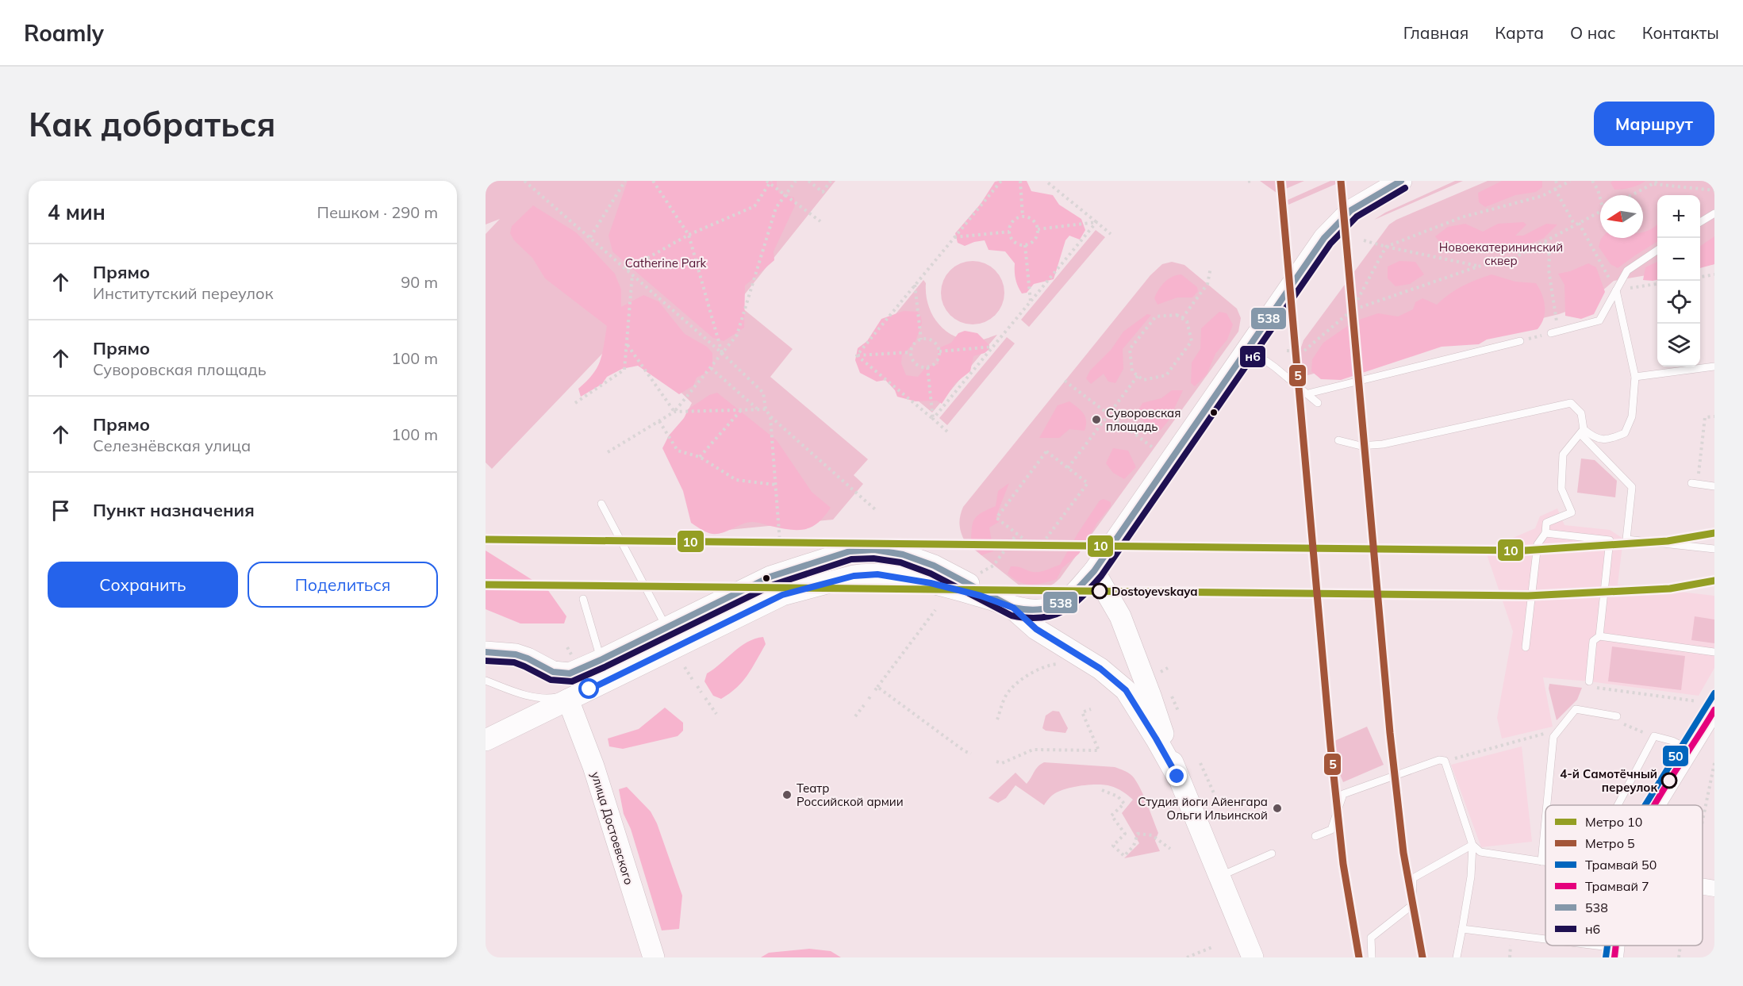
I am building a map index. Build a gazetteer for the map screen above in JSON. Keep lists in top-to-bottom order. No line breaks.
{"streets":{"main road":["улица Достоевского"]},"parks":["Новоекатерининский сквер","Catherine Park"],"places":["Суворовская площадь","Dostoyevskaya","4-й Самотёчный переулок","Театр Российской армии","Студия йоги Айенгара Ольги Ильинской"],"lines":["metro line 5","transit line 538","transit line н6","metro line 10","tram line 50","tram line 7"],"legend":["Метро 10","Метро 5","Трамвай 50","Трамвай 7","538","н6"],"north":"left","page":{"header":"Roamly","nav":["Главная","Карта","О нас","Контакты"],"buttons":["Маршрут",["Сохранить","Поделиться"]],"title":"Как добраться","heading":["4 мин","Пешком · 290 m"],"map_buttons":["+","−"],"list":[["Прямо","Институтский переулок","90 m"],["Прямо","Суворовская площадь","100 m"],["Прямо","Селезнёвская улица","100 m"],"Пункт назначения"]}}
